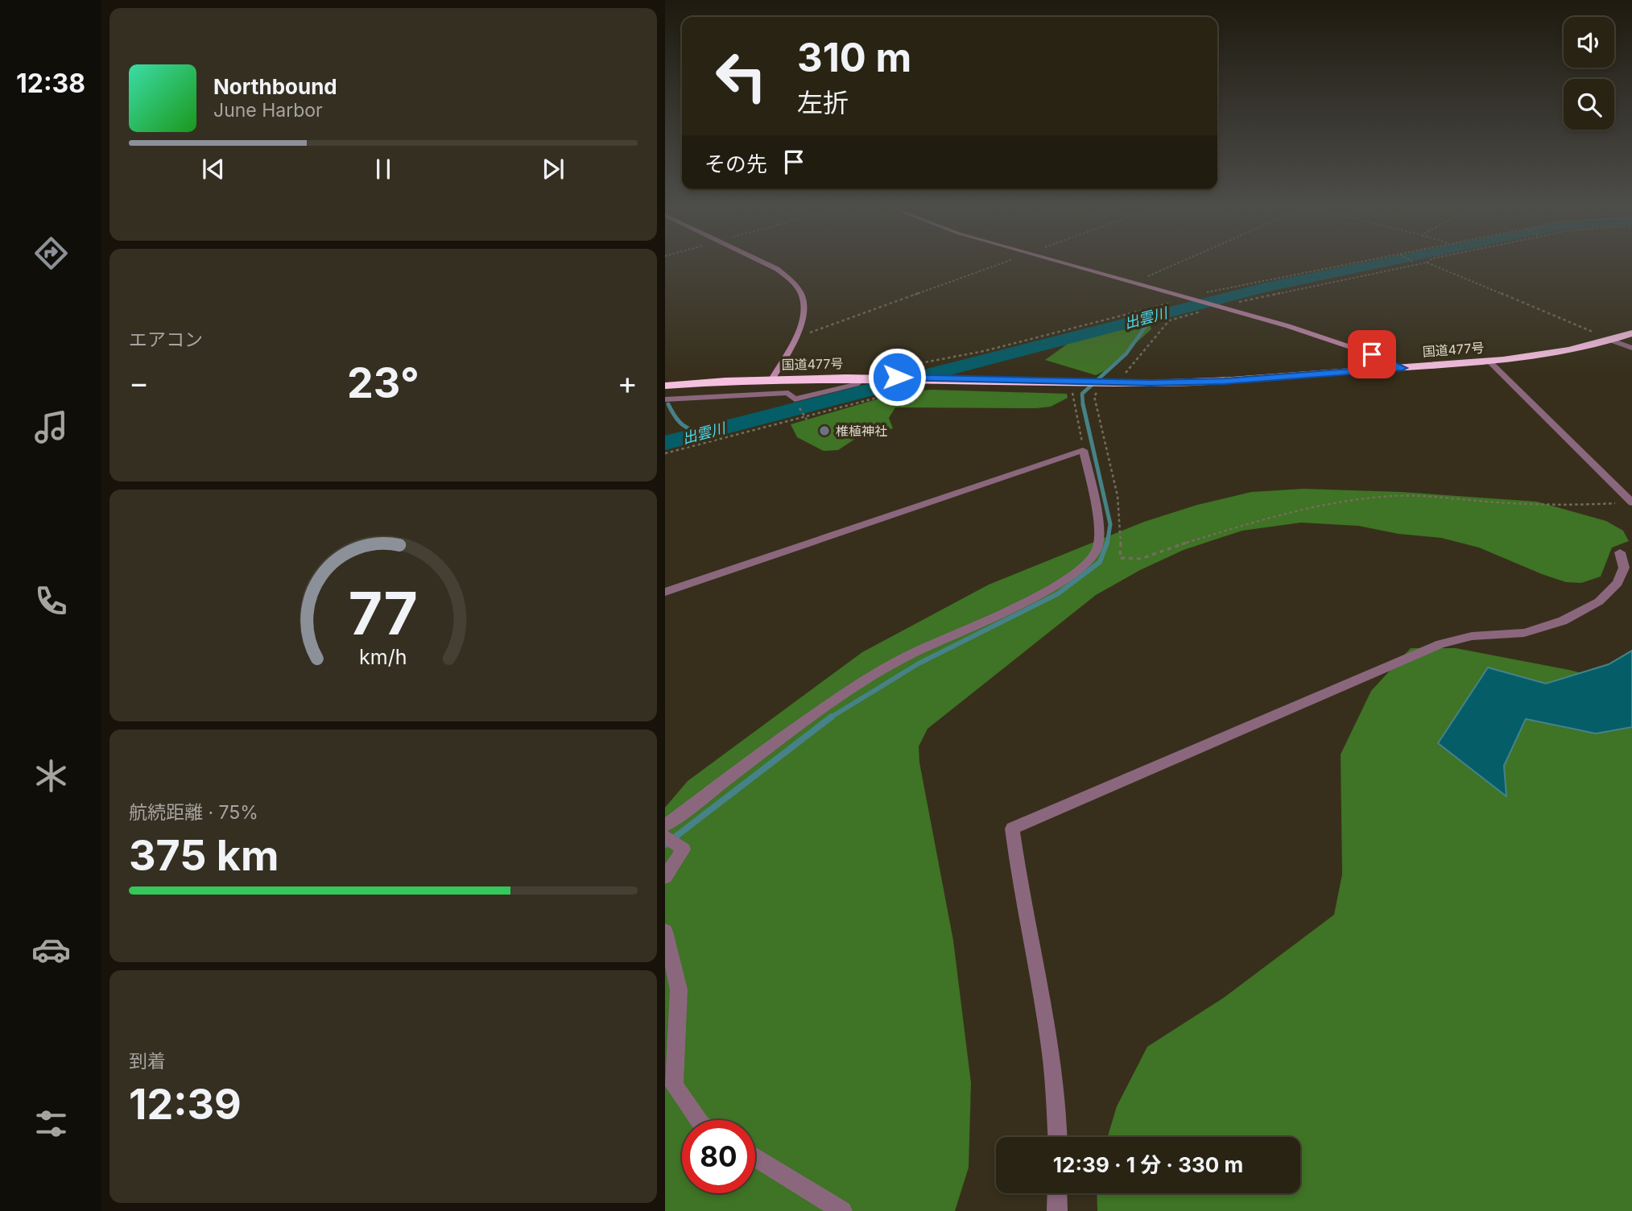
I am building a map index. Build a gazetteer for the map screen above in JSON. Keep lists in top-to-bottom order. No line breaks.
{"streets":{"highway":["国道477号"]},"water":["出雲川"],"places":["椎植神社"],"page":{"tabs":"12:38","turn":["310 m","左折"],"song":["Northbound","June Harbor"],"then":"その先","tile":["エアコン",["航続距離 · 75%","375 km"],["到着","12:39"]],"heat":["−","23°","+"],"limit":"80","trip":"12:39 · 1 分 · 330 m","gauge":["77","km/h"]}}
